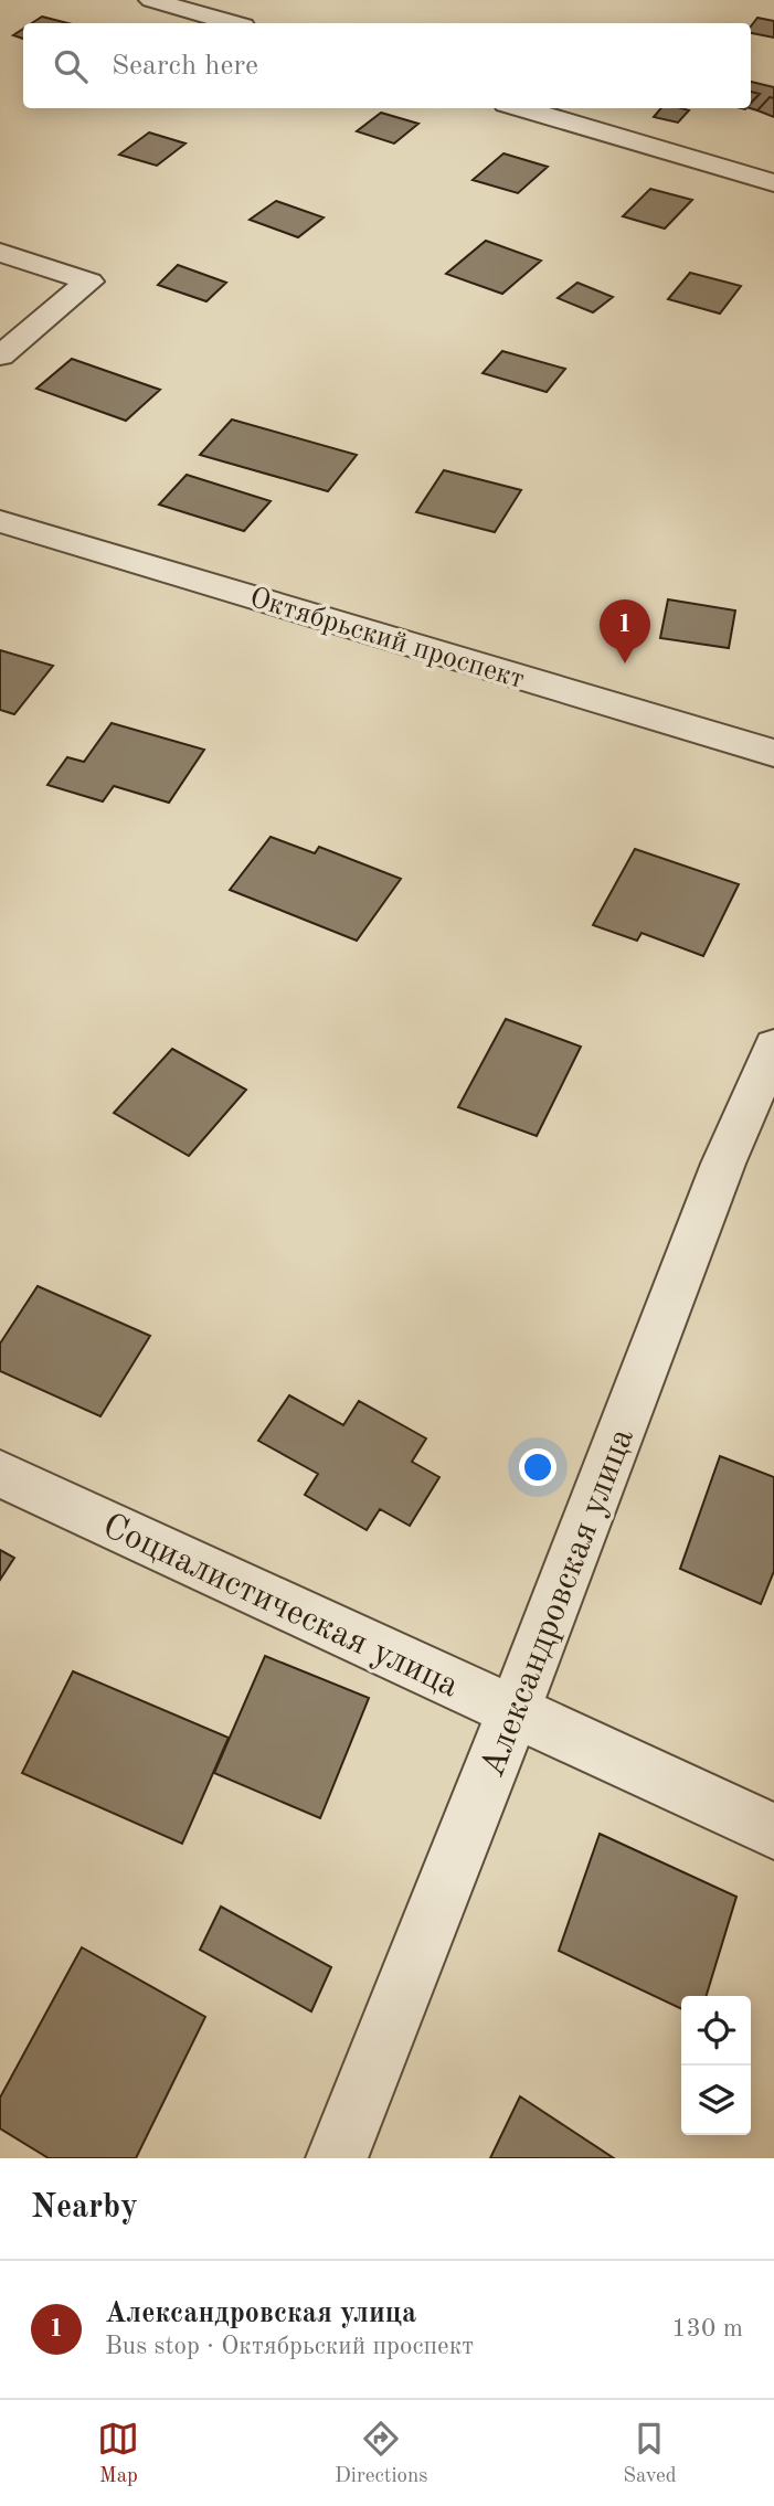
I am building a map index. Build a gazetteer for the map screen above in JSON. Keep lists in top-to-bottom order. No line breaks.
{"streets":{"street":["Октябрьский проспект","Александровская улица","Социалистическая улица"]},"crossings":[["Александровская улица","Социалистическая улица"]],"page":{"search":"Search here","pins":"1","heading":"Nearby","list":[{"mark":"1","name":"Александровская улица","note":"Bus stop · Октябрьский проспект","value":"130 m"}],"nav":["Map","Directions","Saved"]}}
